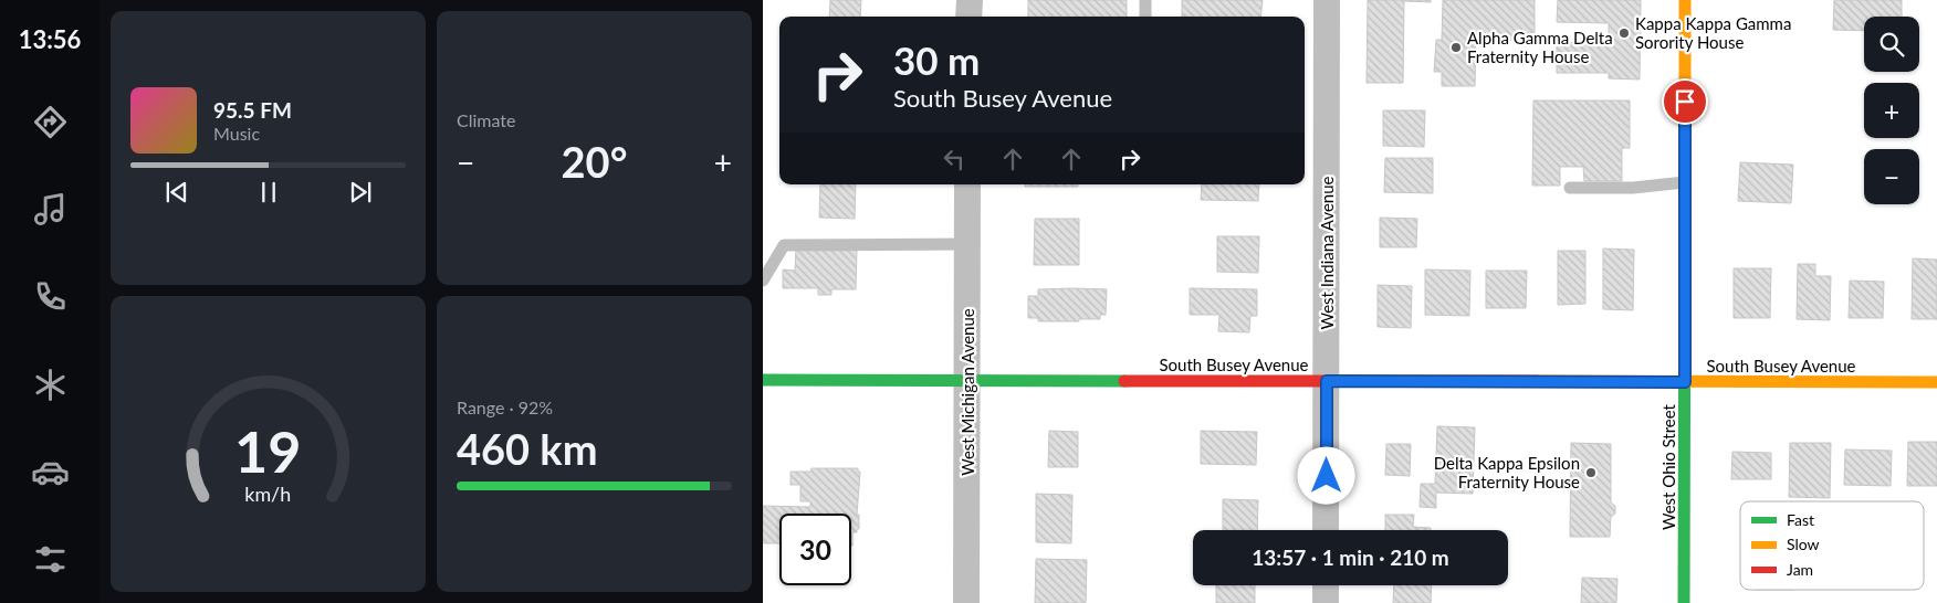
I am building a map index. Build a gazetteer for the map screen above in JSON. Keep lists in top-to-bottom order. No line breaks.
{"streets":{"street":["West Indiana Avenue","South Busey Avenue","West Michigan Avenue","West Ohio Street"]},"crossings":[["West Indiana Avenue","South Busey Avenue"],["South Busey Avenue","West Michigan Avenue"],["South Busey Avenue","West Ohio Street"]],"places":["Kappa Kappa Gamma Sorority House","Alpha Gamma Delta Fraternity House","Delta Kappa Epsilon Fraternity House"],"legend":["Fast","Slow","Jam"],"page":{"tabs":"13:56","tile":["Climate",["Range · 92%","460 km"]],"map_buttons":["+","−"],"turn":["30 m","South Busey Avenue"],"song":["95.5 FM","Music"],"heat":["−","20°","+"],"limit":"30","trip":"13:57 · 1 min · 210 m","gauge":["19","km/h"]}}
